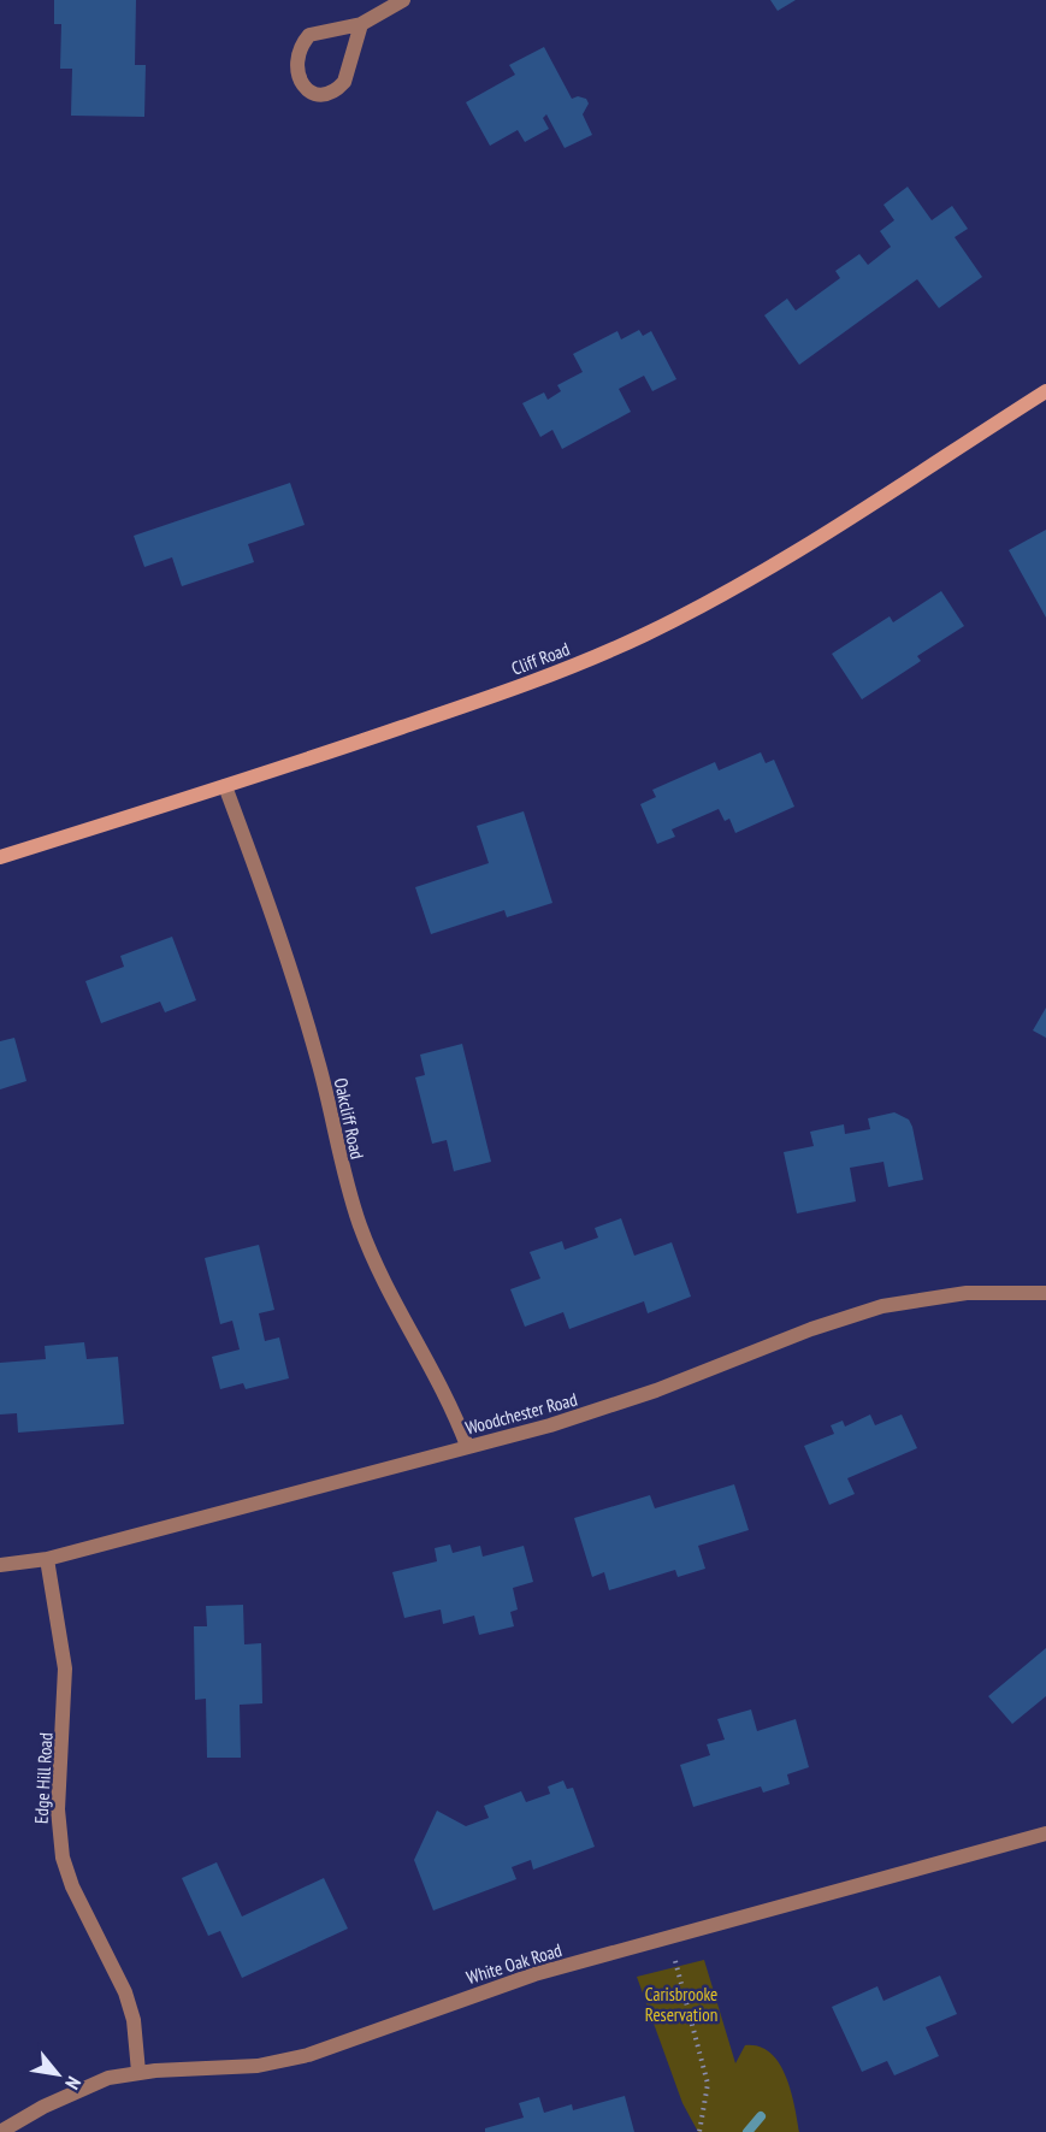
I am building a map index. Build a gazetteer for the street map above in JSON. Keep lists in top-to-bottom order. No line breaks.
{"streets":{"street":["Cliff Road","Oakcliff Road","Woodchester Road","Edge Hill Road","White Oak Road"]},"crossings":[["Cliff Road","Oakcliff Road"],["Oakcliff Road","Woodchester Road"],["Woodchester Road","Edge Hill Road"],["Edge Hill Road","White Oak Road"]],"parks":["Carisbrooke Reservation"],"north":"bottom right"}
